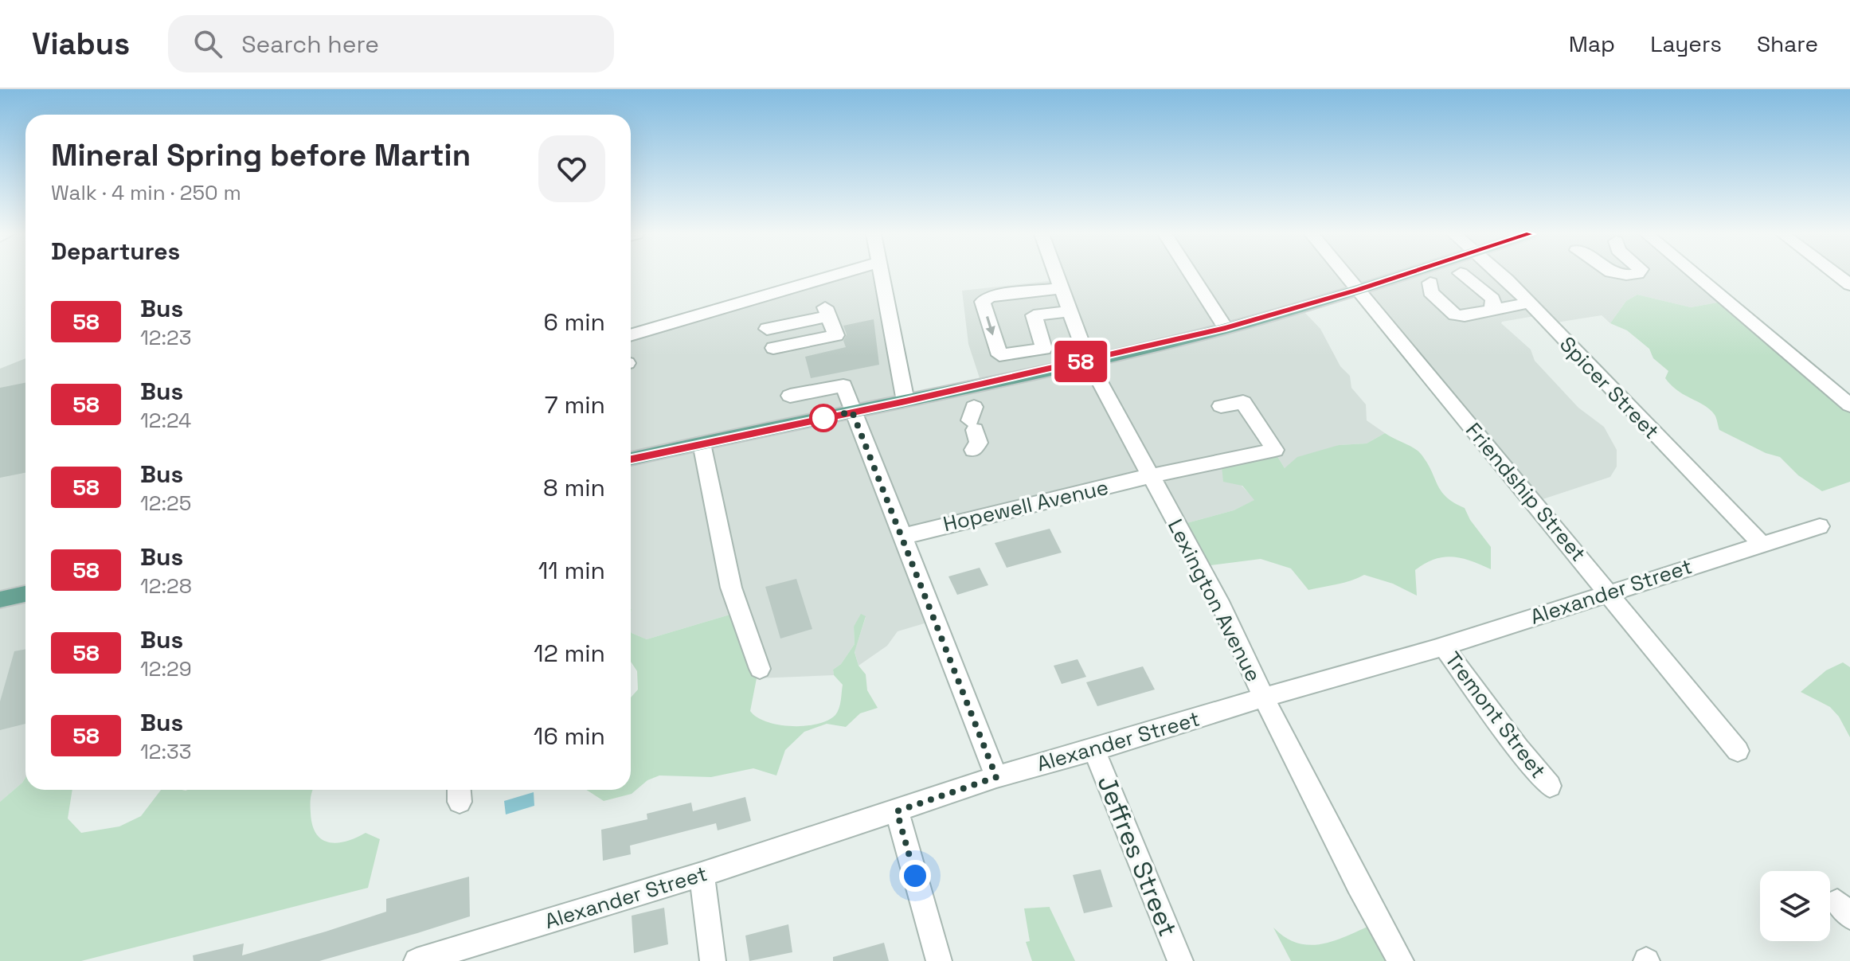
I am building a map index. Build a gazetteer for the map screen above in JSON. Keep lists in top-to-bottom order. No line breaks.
{"streets":{"street":["Spicer Street","Friendship Street","Hopewell Avenue","Alexander Street","Lexington Avenue","Tremont Street","Jeffres Street"]},"crossings":[["Spicer Street","Alexander Street"],["Friendship Street","Alexander Street"],["Hopewell Avenue","Lexington Avenue"],["Alexander Street","Lexington Avenue"],["Alexander Street","Tremont Street"],["Alexander Street","Jeffres Street"]],"lines":["bus line 58"],"page":{"header":"Viabus","search":"Search here","nav":["Map","Layers","Share"],"on_map":"58","heading":[["Mineral Spring before Martin","Walk · 4 min · 250 m"],"Departures"],"list":[{"mark":"58","name":"Bus","note":"12:23","value":"6 min"},{"mark":"58","name":"Bus","note":"12:24","value":"7 min"},{"mark":"58","name":"Bus","note":"12:25","value":"8 min"},{"mark":"58","name":"Bus","note":"12:28","value":"11 min"},{"mark":"58","name":"Bus","note":"12:29","value":"12 min"},{"mark":"58","name":"Bus","note":"12:33","value":"16 min"}]}}
